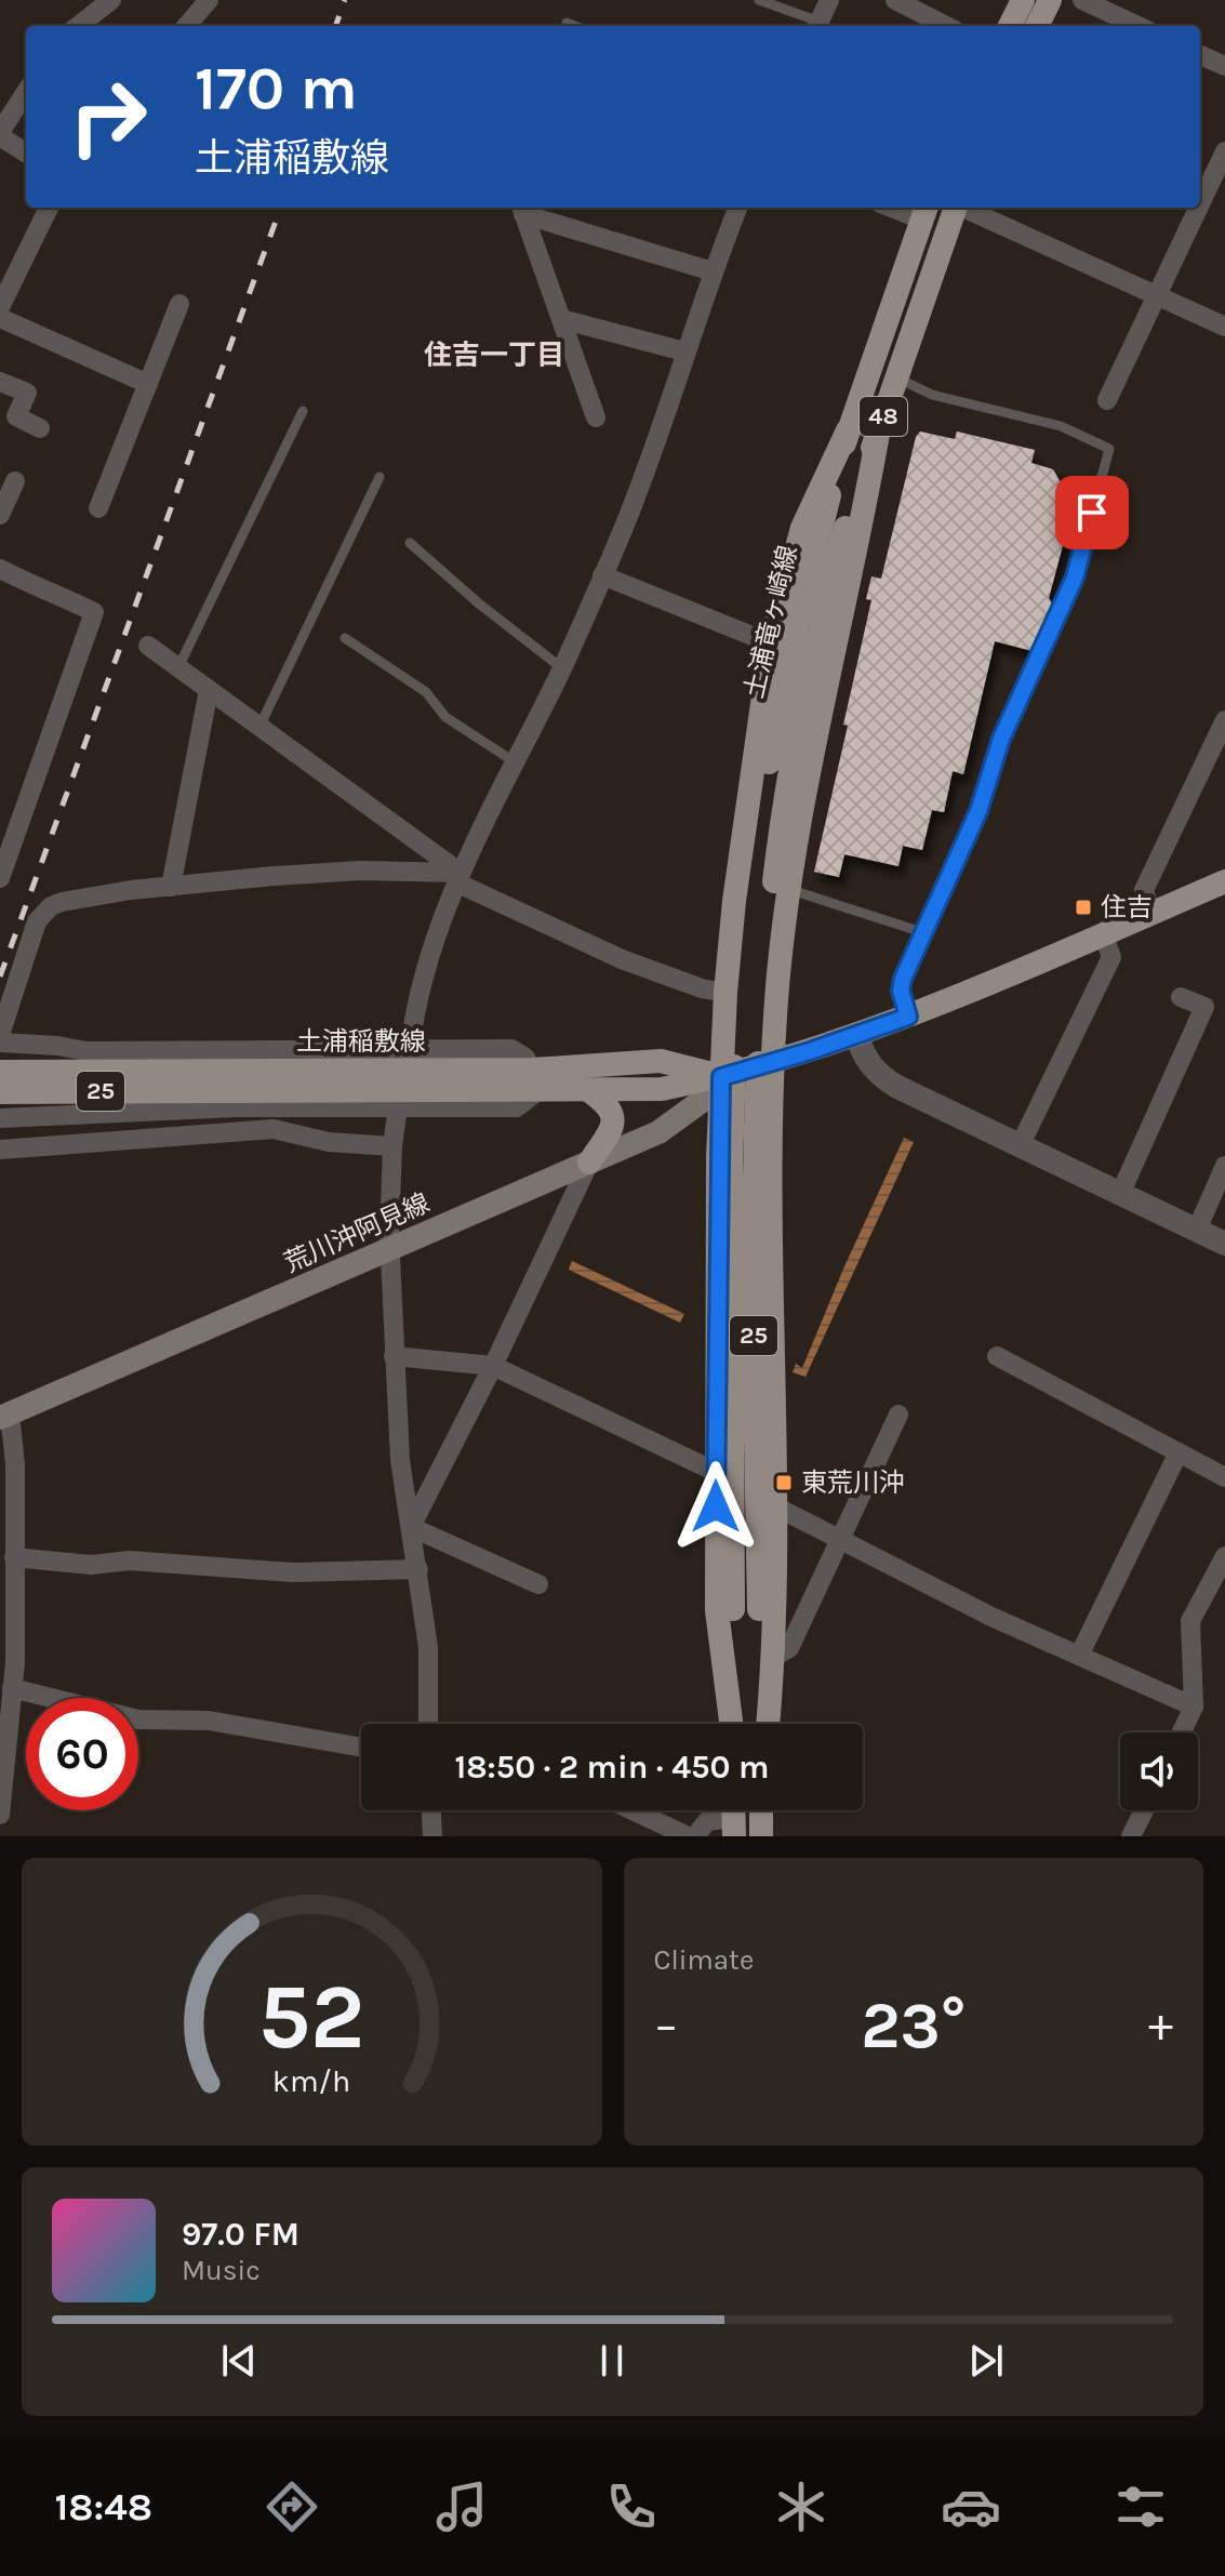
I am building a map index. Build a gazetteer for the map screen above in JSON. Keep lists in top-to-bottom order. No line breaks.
{"streets":{"main road":["48","土浦竜ヶ崎線","土浦稲敷線","25","荒川沖阿見線"]},"crossings":[["土浦竜ヶ崎線","土浦稲敷線"],["土浦竜ヶ崎線","25"],["土浦竜ヶ崎線","荒川沖阿見線"],["土浦稲敷線","25"],["土浦稲敷線","荒川沖阿見線"],["25","荒川沖阿見線"]],"districts":["住吉一丁目"],"places":{"transit":["住吉","東荒川沖"]},"page":{"turn":["170 m","土浦稲敷線"],"limit":"60","trip":"18:50 · 2 min · 450 m","tile":"Climate","heat":["−","23°","+"],"song":["97.0 FM","Music"],"tabs":"18:48","gauge":["52","km/h"]}}
